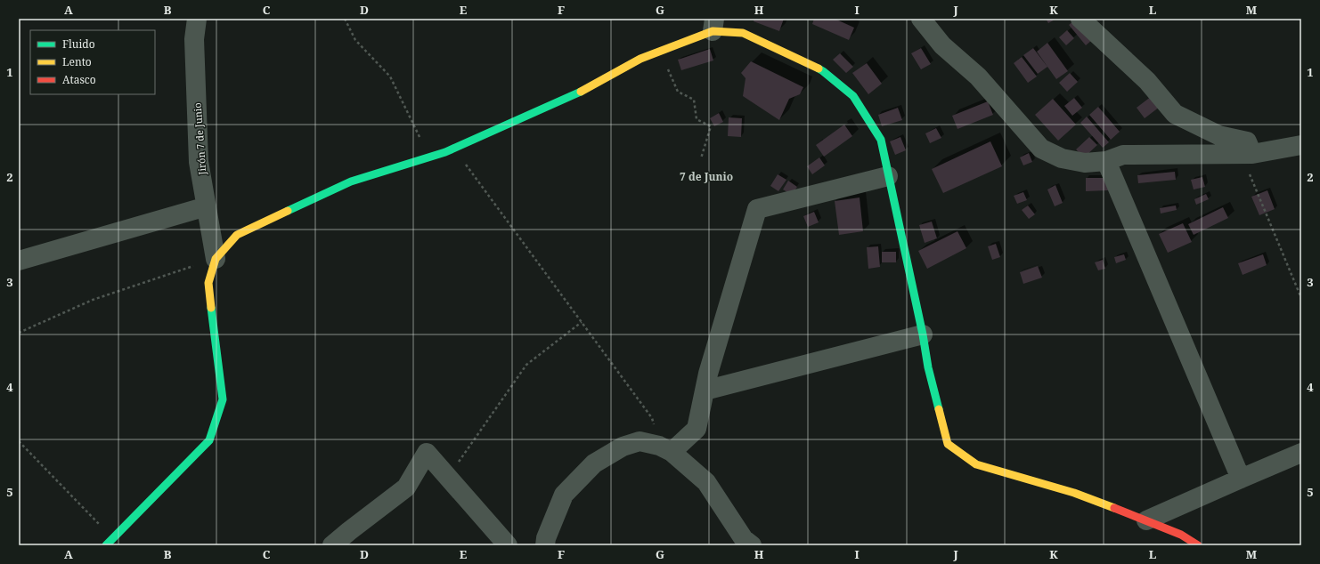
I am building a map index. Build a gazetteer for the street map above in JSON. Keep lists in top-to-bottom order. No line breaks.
{"streets":{"street":["Jirón 7 de Junio"]},"districts":["7 de Junio"],"legend":["Fluido","Lento","Atasco"],"grid":{"columns":["A","B","C","D","E","F","G","H","I","J","K","L","M"],"rows":["1","2","3","4","5"]}}
